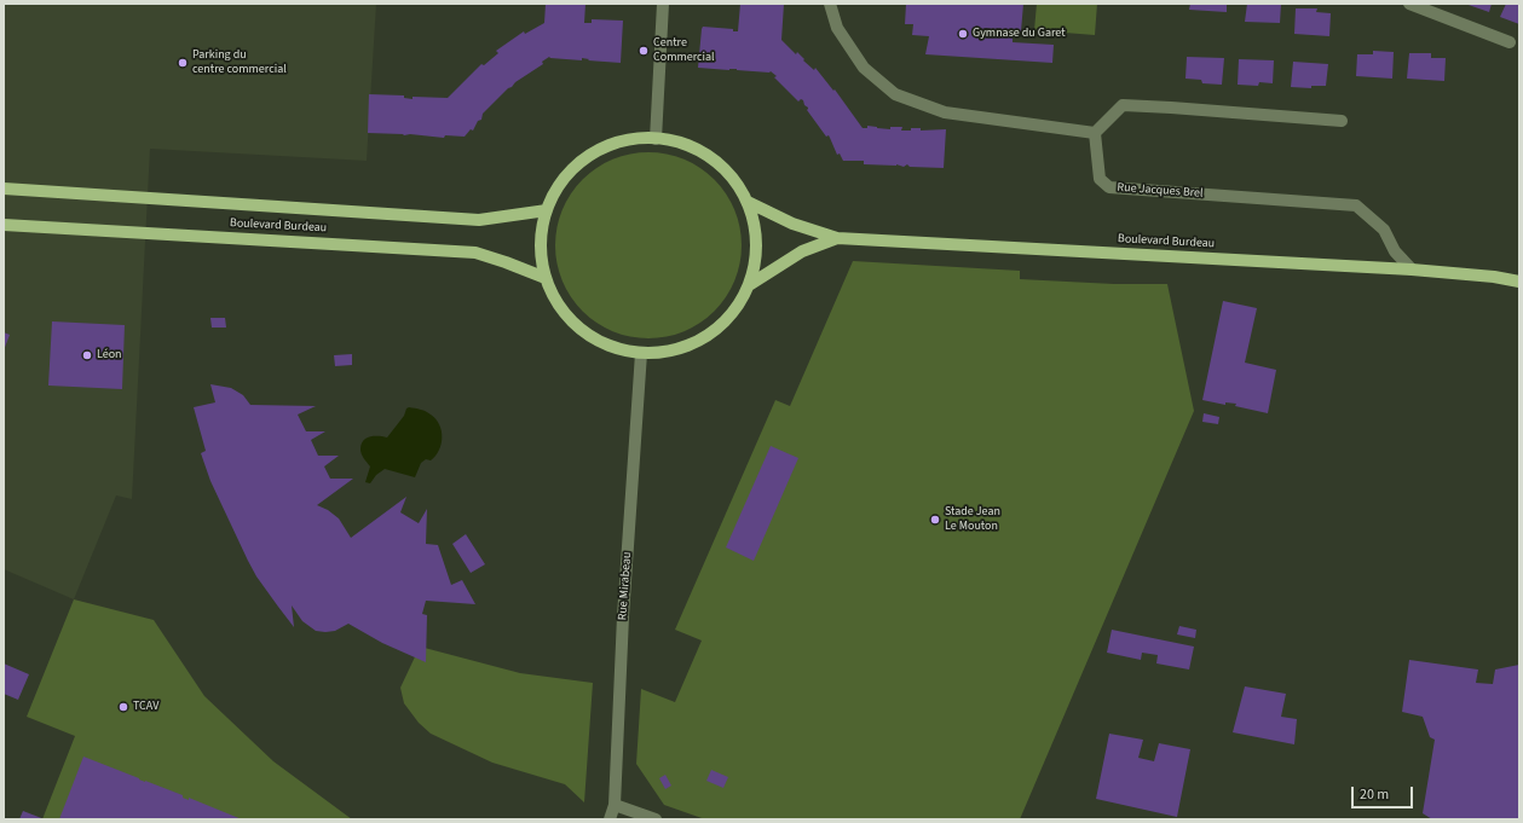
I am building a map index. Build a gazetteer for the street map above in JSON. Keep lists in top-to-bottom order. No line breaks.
{"streets":{"main road":["Boulevard Burdeau"],"street":["Rue Jacques Brel","Rue Mirabeau"]},"crossings":[["Rue Jacques Brel","Boulevard Burdeau"]],"places":["Gymnase du Garet","Centre Commercial","Parking du centre commercial","Léon","Stade Jean Le Mouton","TCAV"],"scale_bar":"20 m"}
